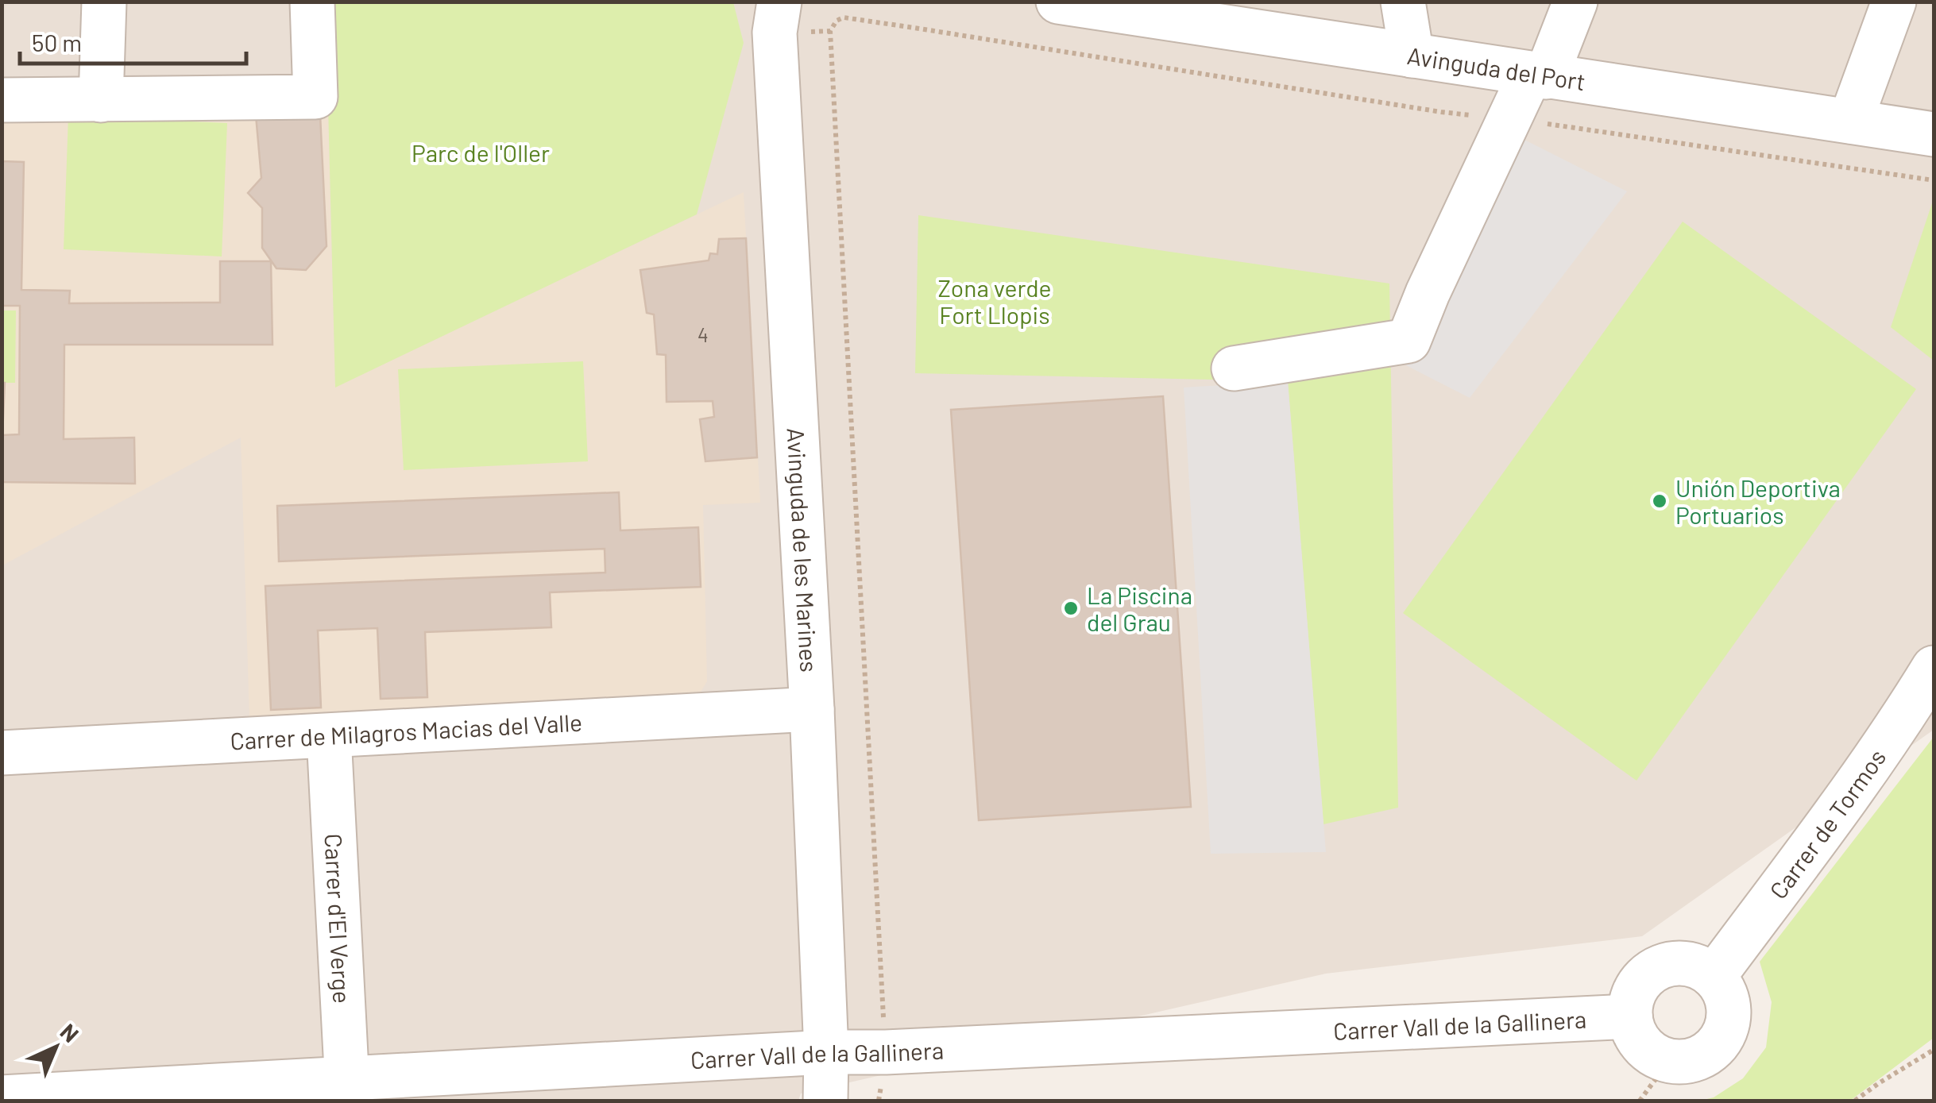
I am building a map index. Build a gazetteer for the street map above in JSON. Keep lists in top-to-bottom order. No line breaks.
{"streets":{"street":["Avinguda del Port","Avinguda de les Marines","Carrer de Milagros Macias del Valle","Carrer de Tormos","Carrer d'El Verge","Carrer Vall de la Gallinera"]},"crossings":[["Avinguda de les Marines","Carrer de Milagros Macias del Valle"],["Avinguda de les Marines","Carrer Vall de la Gallinera"],["Carrer de Milagros Macias del Valle","Carrer d'El Verge"],["Carrer de Tormos","Carrer Vall de la Gallinera"],["Carrer d'El Verge","Carrer Vall de la Gallinera"]],"parks":["Parc de l'Oller","Zona verde Fort Llopis"],"places":["Unión Deportiva Portuarios","La Piscina del Grau"],"house_numbers":["4"],"scale_bar":"50 m","north":"top right"}
